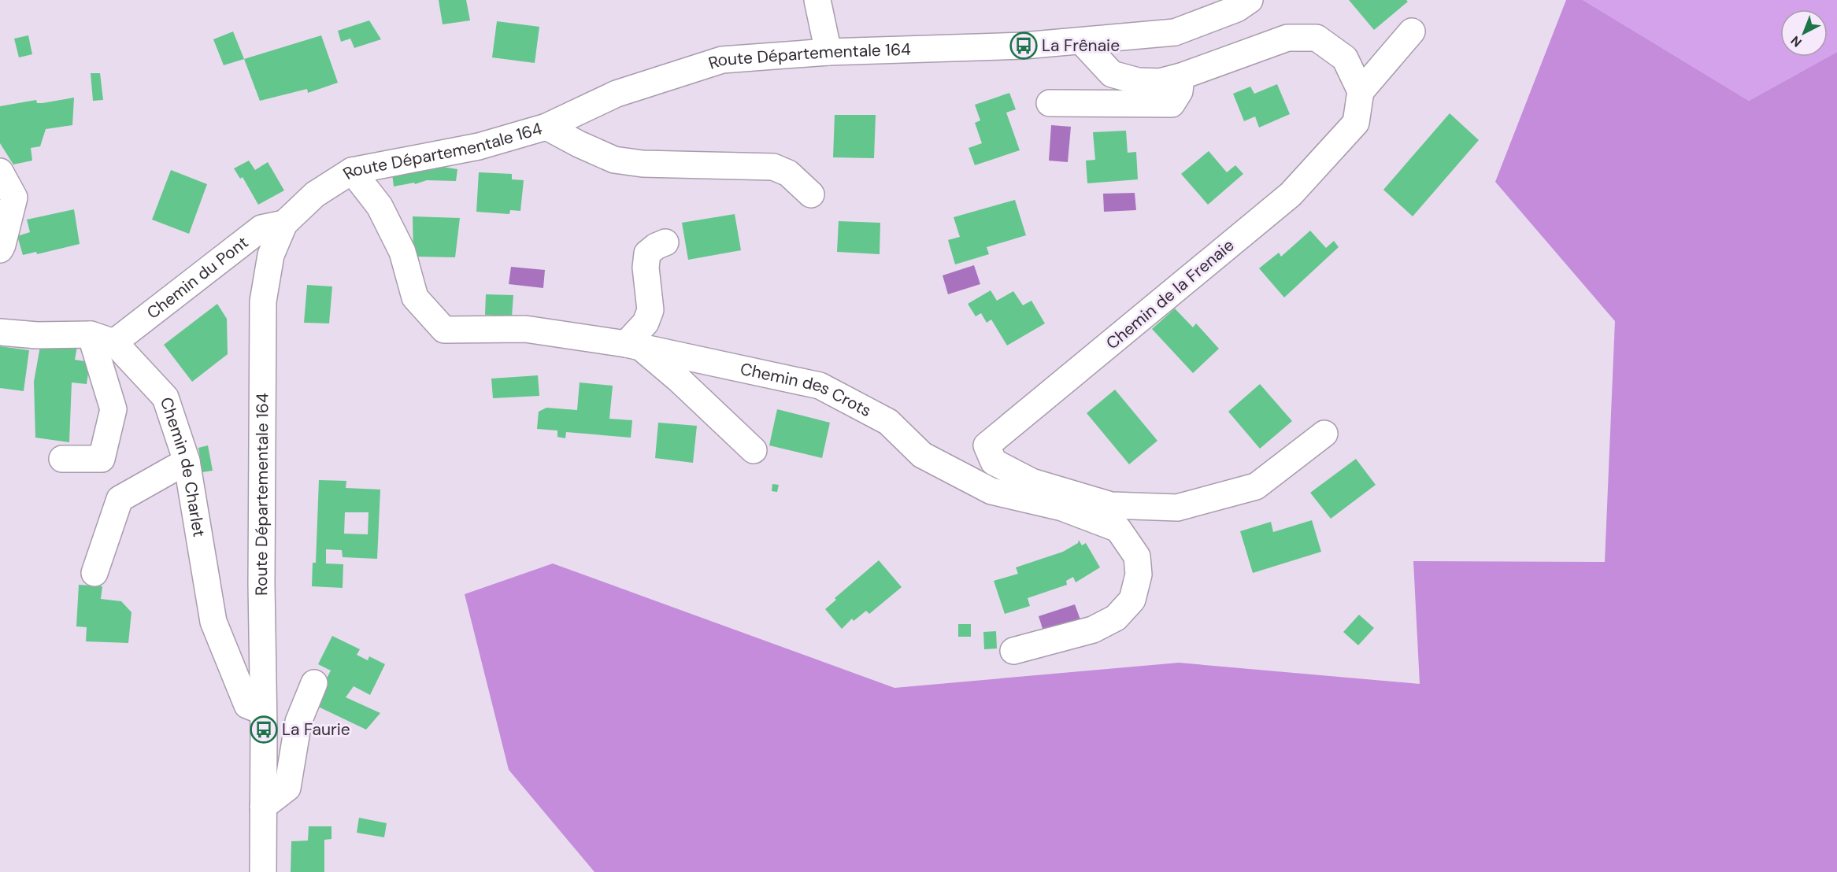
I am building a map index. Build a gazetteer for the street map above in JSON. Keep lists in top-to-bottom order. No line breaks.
{"streets":{"street":["Route Départementale 164","Chemin du Pont","Chemin de la Frenaie","Chemin des Crots","Chemin de Charlet"]},"crossings":[["Route Départementale 164","Chemin du Pont"],["Route Départementale 164","Chemin des Crots"],["Route Départementale 164","Chemin de Charlet"],["Chemin du Pont","Chemin de Charlet"]],"places":{"bus stop":["La Frênaie","La Faurie"]},"north":"bottom left"}
